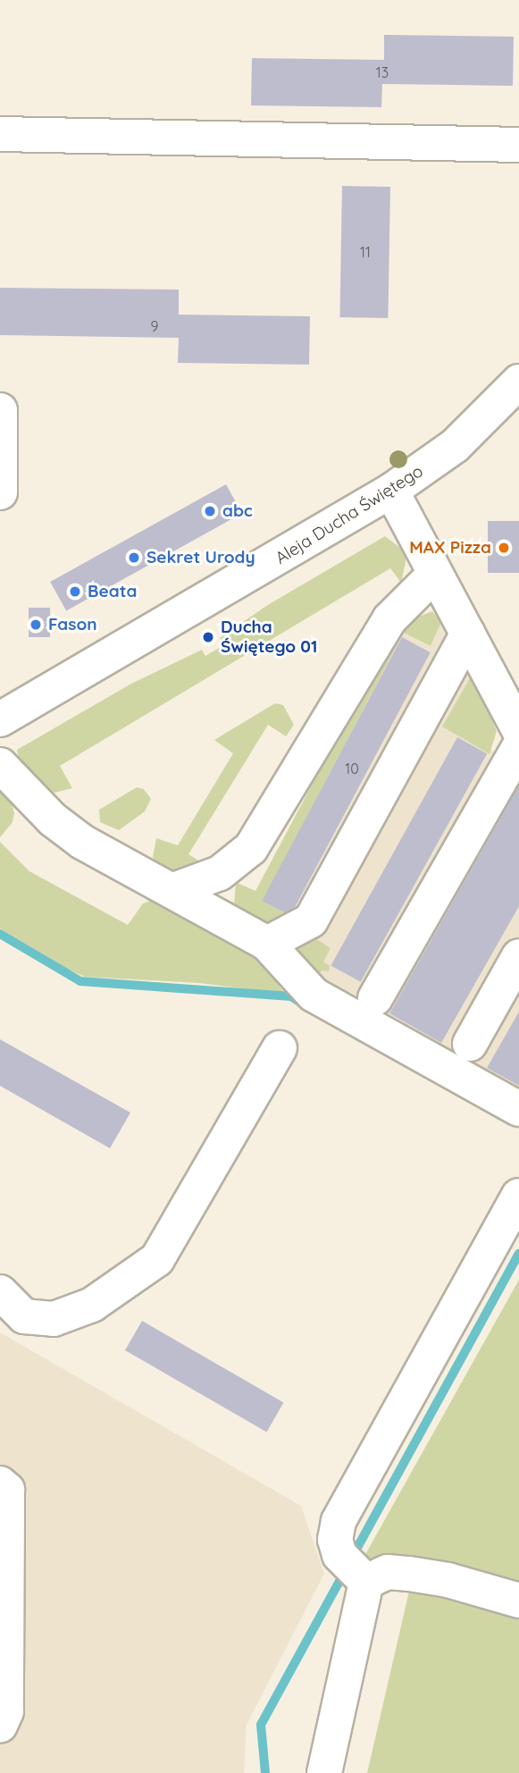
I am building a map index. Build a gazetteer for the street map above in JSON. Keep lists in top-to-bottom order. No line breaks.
{"streets":{"street":["Aleja Ducha Świętego"]},"places":["abc","MAX Pizza","Sekret Urody","Beata","Fason","Ducha Świętego 01"],"house_numbers":["13","11","9","10"]}
